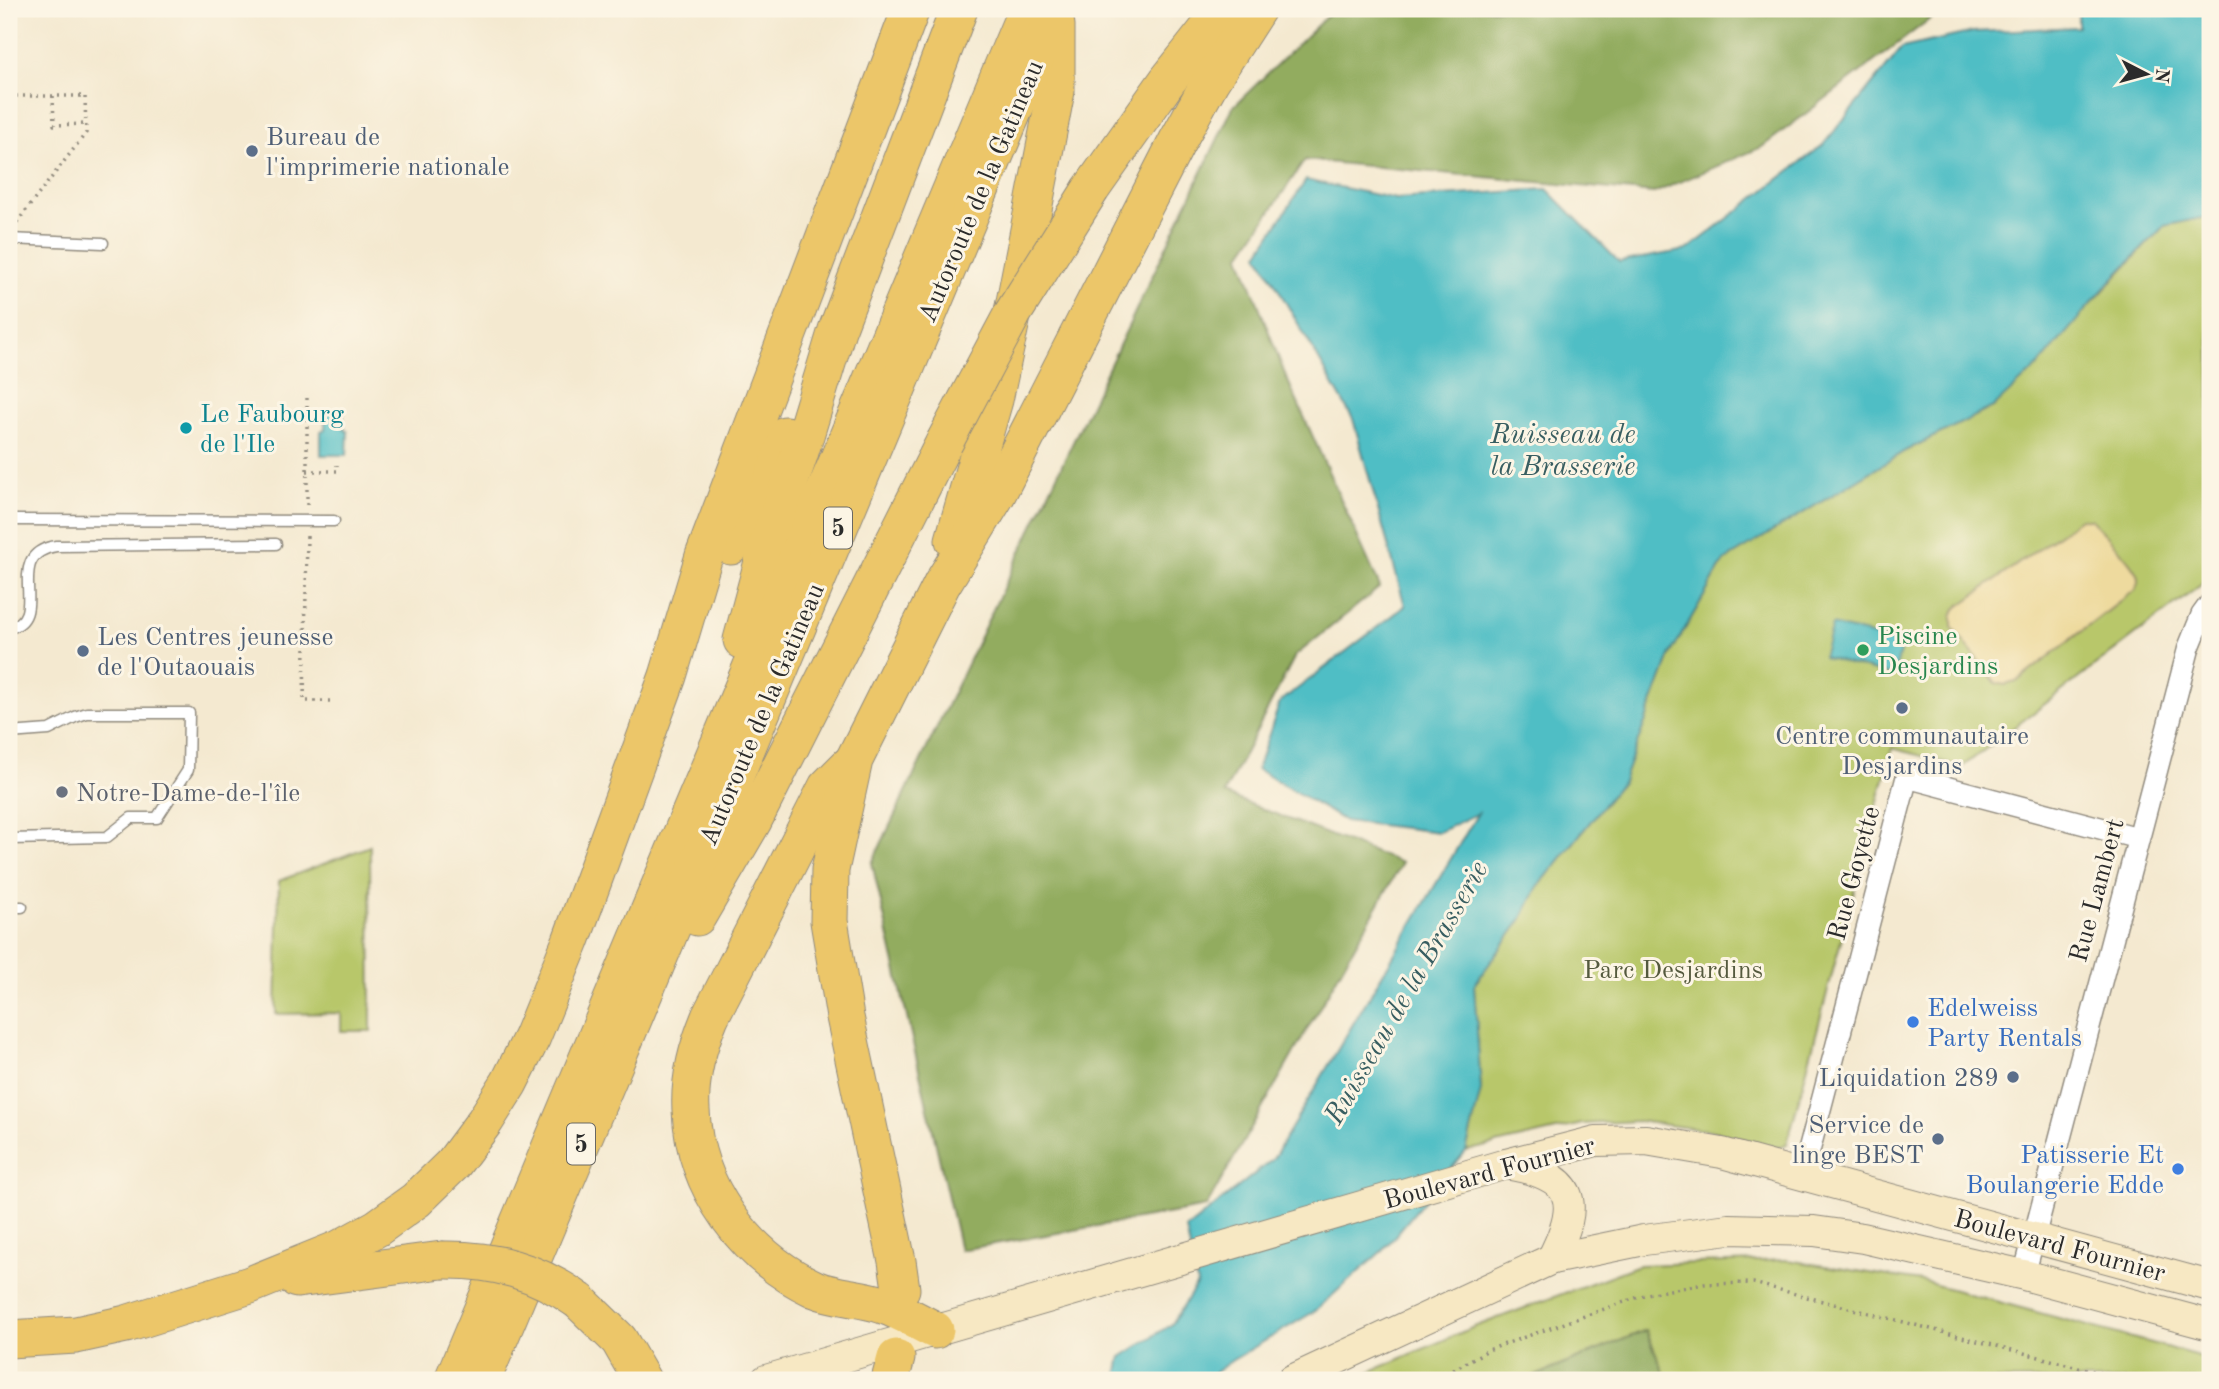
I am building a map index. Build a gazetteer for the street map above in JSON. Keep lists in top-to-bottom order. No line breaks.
{"streets":{"highway":["Autoroute de la Gatineau","5"],"main road":["Boulevard Fournier"],"street":["Rue Goyette","Rue Lambert"]},"crossings":[["Rue Goyette","Rue Lambert"],["Rue Goyette","Boulevard Fournier"],["Rue Lambert","Boulevard Fournier"]],"water":["Ruisseau de la Brasserie"],"parks":["Parc Desjardins"],"places":["Bureau de l'imprimerie nationale","Le Faubourg de l'Ile","Piscine Desjardins","Les Centres jeunesse de l'Outaouais","Centre communautaire Desjardins","Notre-Dame-de-l'île","Edelweiss Party Rentals","Liquidation 289","Service de linge BEST","Patisserie Et Boulangerie Edde"],"north":"right"}
